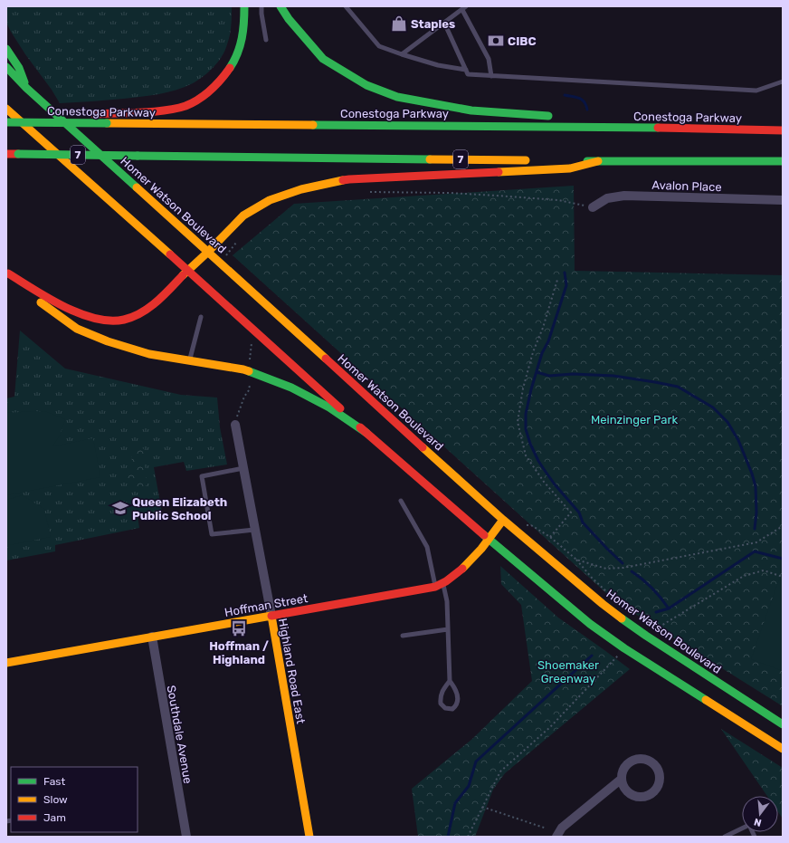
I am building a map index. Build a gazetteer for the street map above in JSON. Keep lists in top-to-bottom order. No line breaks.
{"streets":{"main road":["Conestoga Parkway","7","Homer Watson Boulevard","Hoffman Street","Highland Road East"],"street":["Avalon Place","Southdale Avenue"]},"crossings":[["Homer Watson Boulevard","Hoffman Street"],["Hoffman Street","Highland Road East"],["Hoffman Street","Southdale Avenue"]],"parks":["Meinzinger Park","Shoemaker Greenway"],"places":{"shop":["Staples"],"bank":["CIBC"],"school or university":["Queen Elizabeth Public School"],"bus stop":["Hoffman / Highland"]},"legend":["Fast","Slow","Jam"],"north":"bottom"}
